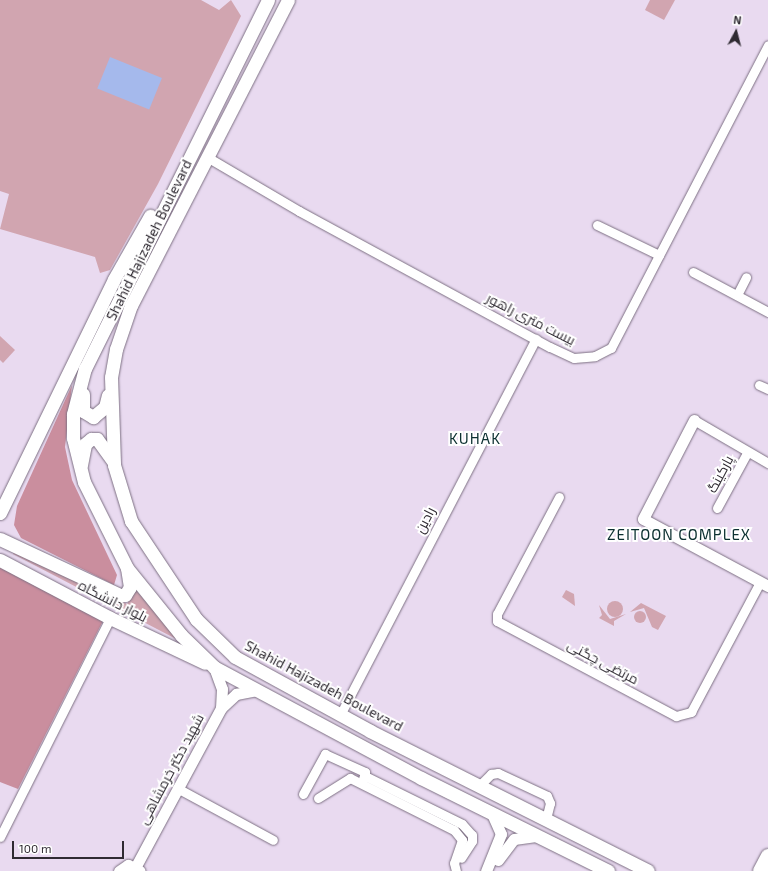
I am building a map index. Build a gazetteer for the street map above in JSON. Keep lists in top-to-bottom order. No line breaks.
{"streets":{"main road":["Shahid Hajizadeh Boulevard","بلوار دانشگاه"],"street":["بیست متری راهور","پارکینگ","رادین","مرتضی چگنی","شهید دکتر خرمشاهی"]},"crossings":[["Shahid Hajizadeh Boulevard","بیست متری راهور"],["Shahid Hajizadeh Boulevard","رادین"],["Shahid Hajizadeh Boulevard","بلوار دانشگاه"],["Shahid Hajizadeh Boulevard","شهید دکتر خرمشاهی"],["بیست متری راهور","رادین"],["بلوار دانشگاه","شهید دکتر خرمشاهی"]],"districts":["KUHAK","ZEITOON COMPLEX"],"scale_bar":"100 m","north":"top"}
